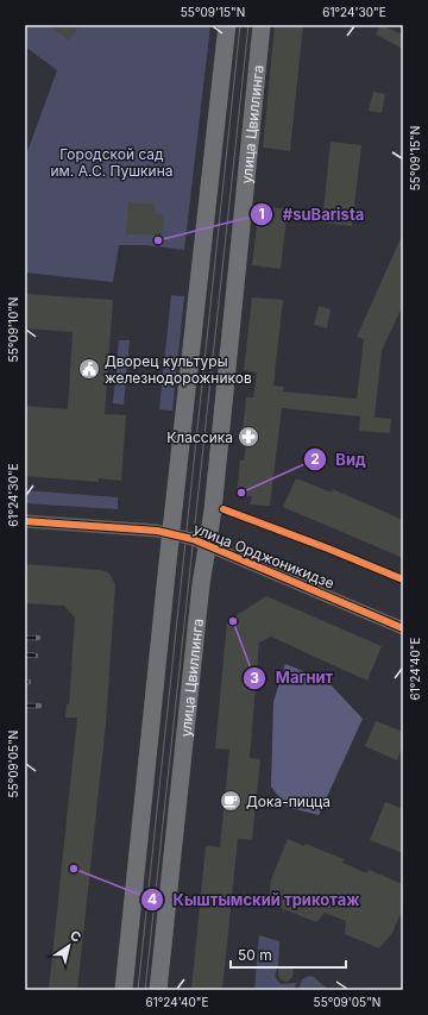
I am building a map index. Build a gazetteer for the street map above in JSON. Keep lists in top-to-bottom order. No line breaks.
{"streets":{"main road":["улица Цвиллинга"],"street":["улица Орджоникидзе"]},"crossings":[["улица Цвиллинга","улица Орджоникидзе"]],"parks":["Городской сад им. А.С. Пушкина"],"places":{"other":["#suBarista","Вид","Магнит","Кыштымский трикотаж"],"public building":["Дворец культуры железнодорожников"],"pharmacy":["Классика"],"cafe":["Дока-пицца"]},"scale_bar":"50 m","north":"top right","coordinates":["55°09'15\"N","61°24'30\"E","55°09'10\"N","61°24'40\"E","55°09'05\"N"]}
